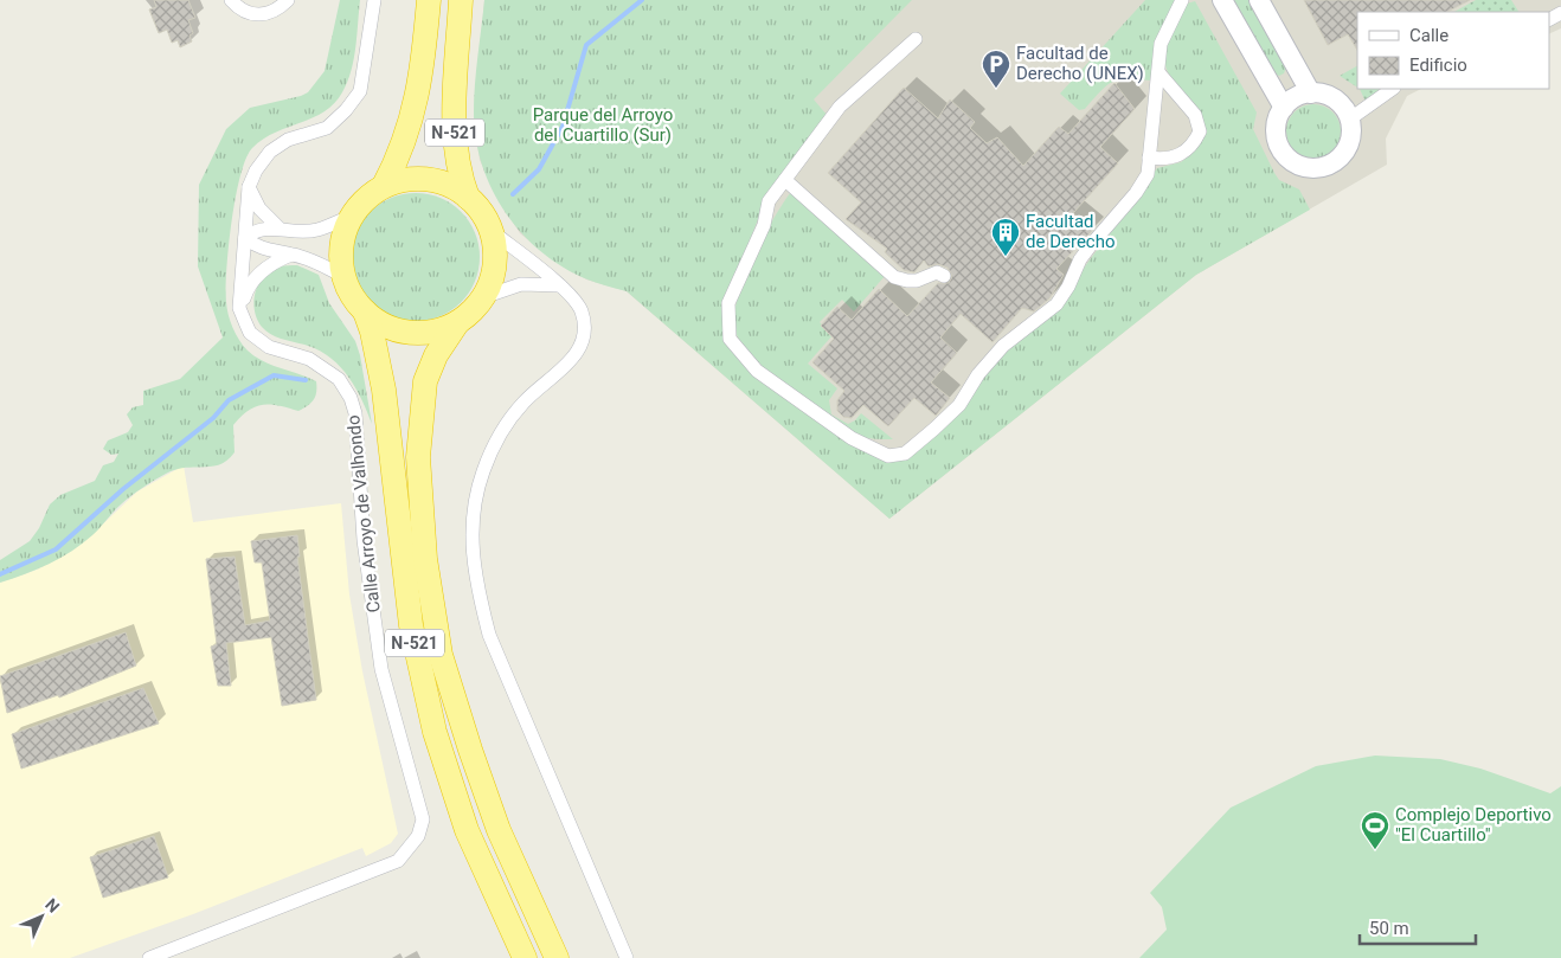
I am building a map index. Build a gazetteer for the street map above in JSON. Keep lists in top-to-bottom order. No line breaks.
{"streets":{"highway":["N-521"],"street":["Calle Arroyo de Valhondo"]},"parks":["Parque del Arroyo del Cuartillo (Sur)"],"places":{"parking":["Facultad de Derecho (UNEX)"],"building":["Facultad de Derecho"],"sports":["Complejo Deportivo \"El Cuartillo\""]},"legend":["Calle","Edificio"],"scale_bar":"50 m","north":"top right"}
